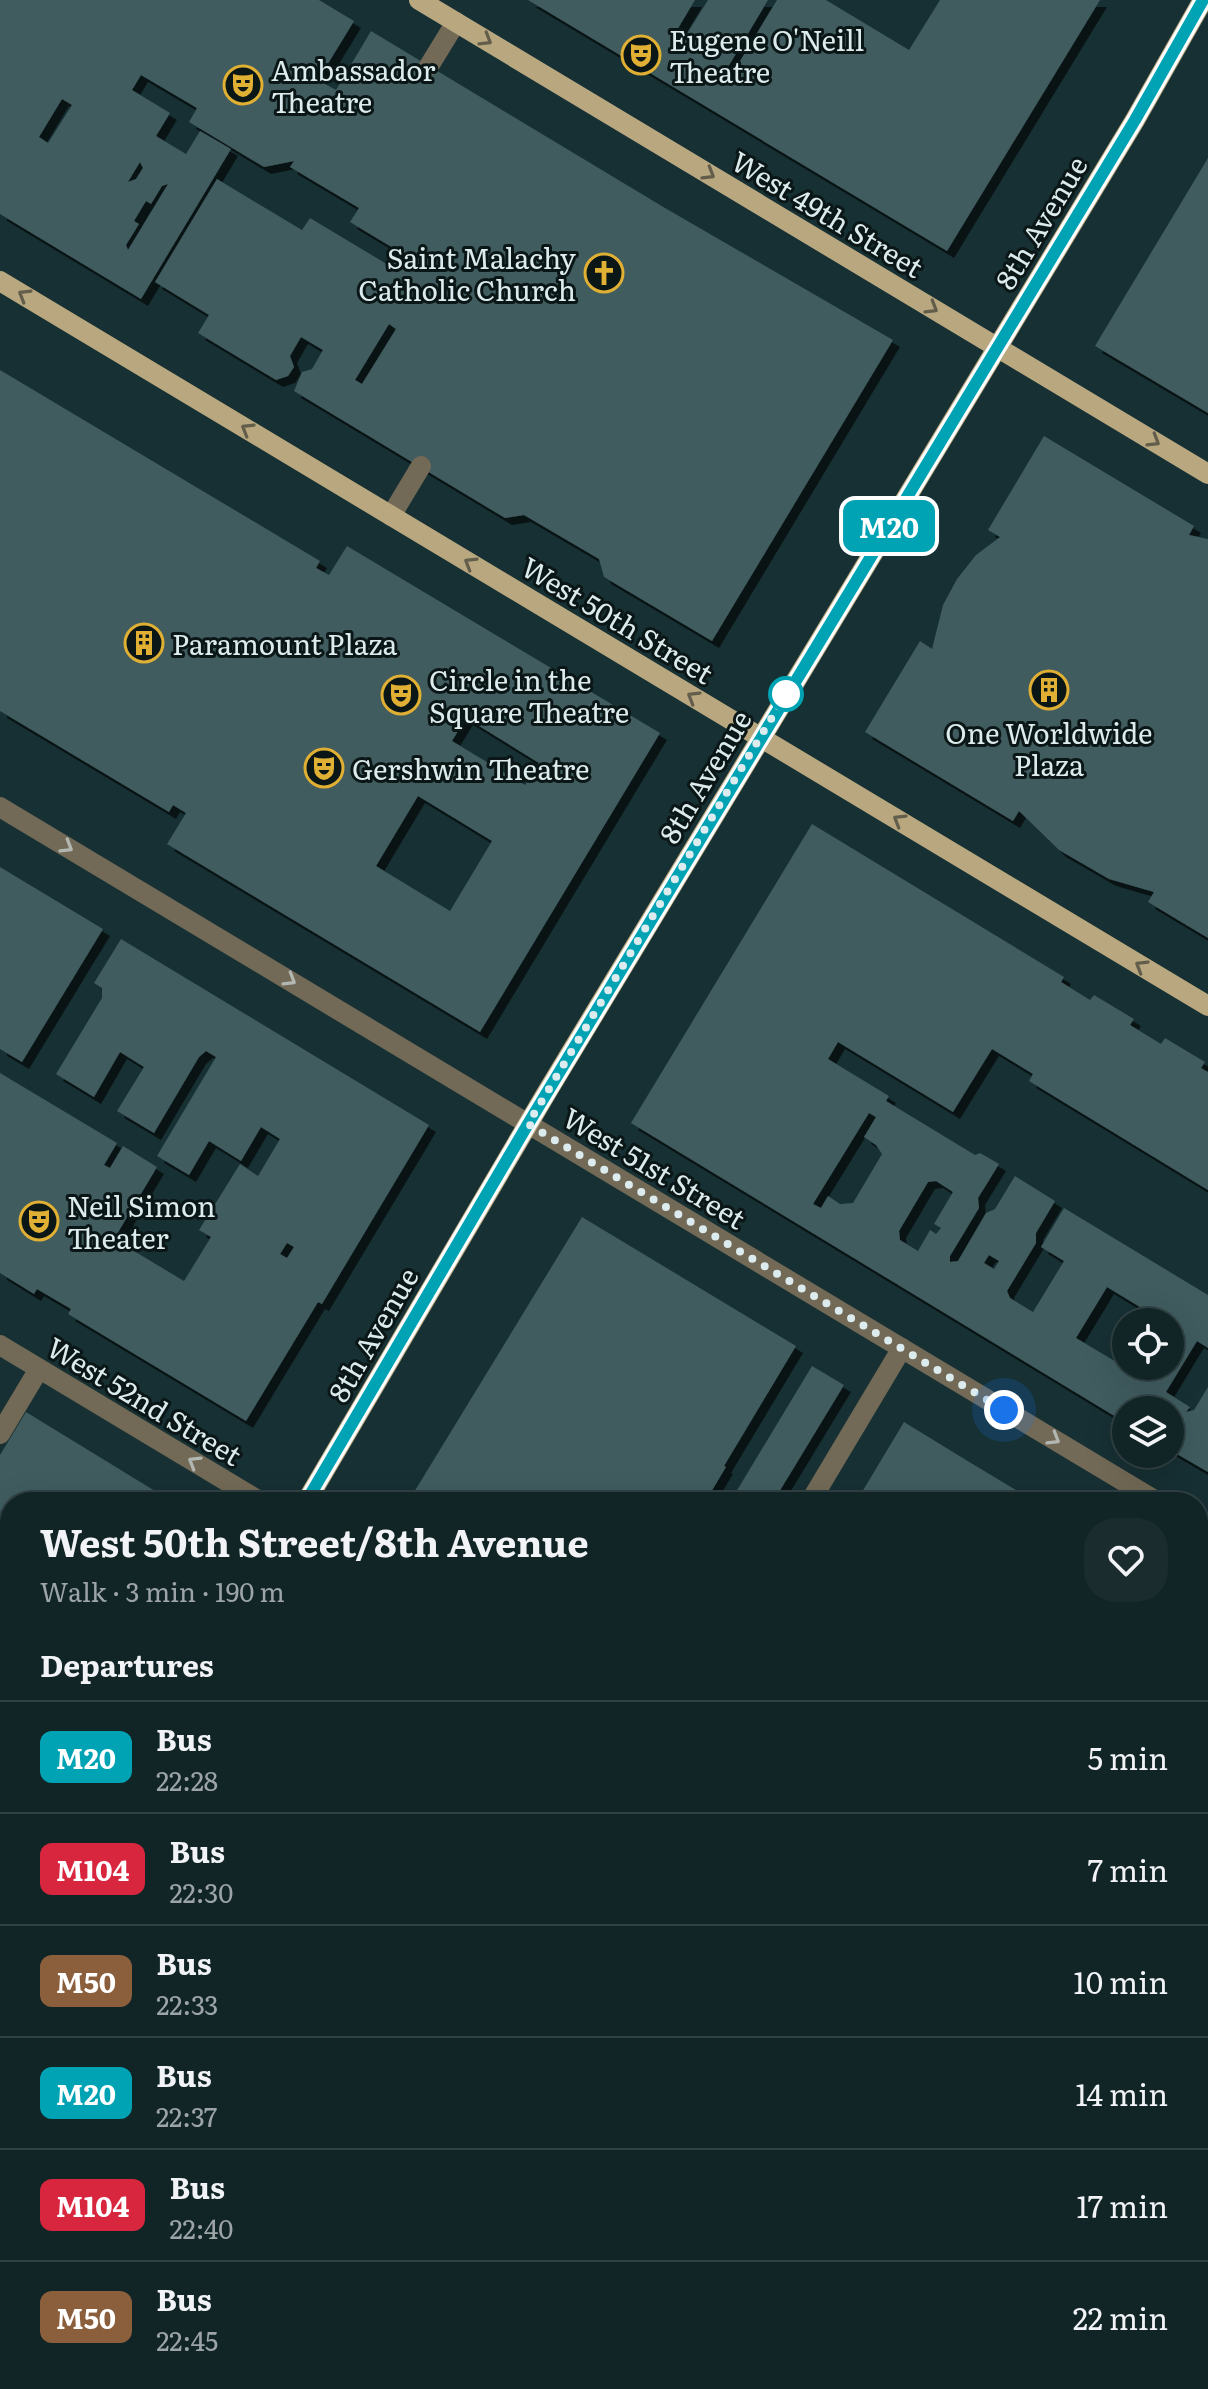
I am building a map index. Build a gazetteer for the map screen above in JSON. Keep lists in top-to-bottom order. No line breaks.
{"streets":{"main road":["West 49th Street","8th Avenue","West 50th Street"],"street":["West 51st Street","West 52nd Street"]},"crossings":[["West 49th Street","8th Avenue"],["8th Avenue","West 50th Street"],["8th Avenue","West 51st Street"]],"one_way":["West 49th Street","West 50th Street","West 51st Street","West 52nd Street"],"places":{"theatre":["Eugene O'Neill Theatre","Ambassador Theatre","Circle in the Square Theatre","Gershwin Theatre","Neil Simon Theater"],"church":["Saint Malachy Catholic Church"],"building":["Paramount Plaza","One Worldwide Plaza"]},"lines":["bus line M20"],"page":{"on_map":"M20","heading":[["West 50th Street/8th Avenue","Walk · 3 min · 190 m"],"Departures"],"list":[{"mark":"M20","name":"Bus","note":"22:28","value":"5 min"},{"mark":"M104","name":"Bus","note":"22:30","value":"7 min"},{"mark":"M50","name":"Bus","note":"22:33","value":"10 min"},{"mark":"M20","name":"Bus","note":"22:37","value":"14 min"},{"mark":"M104","name":"Bus","note":"22:40","value":"17 min"},{"mark":"M50","name":"Bus","note":"22:45","value":"22 min"}]}}
